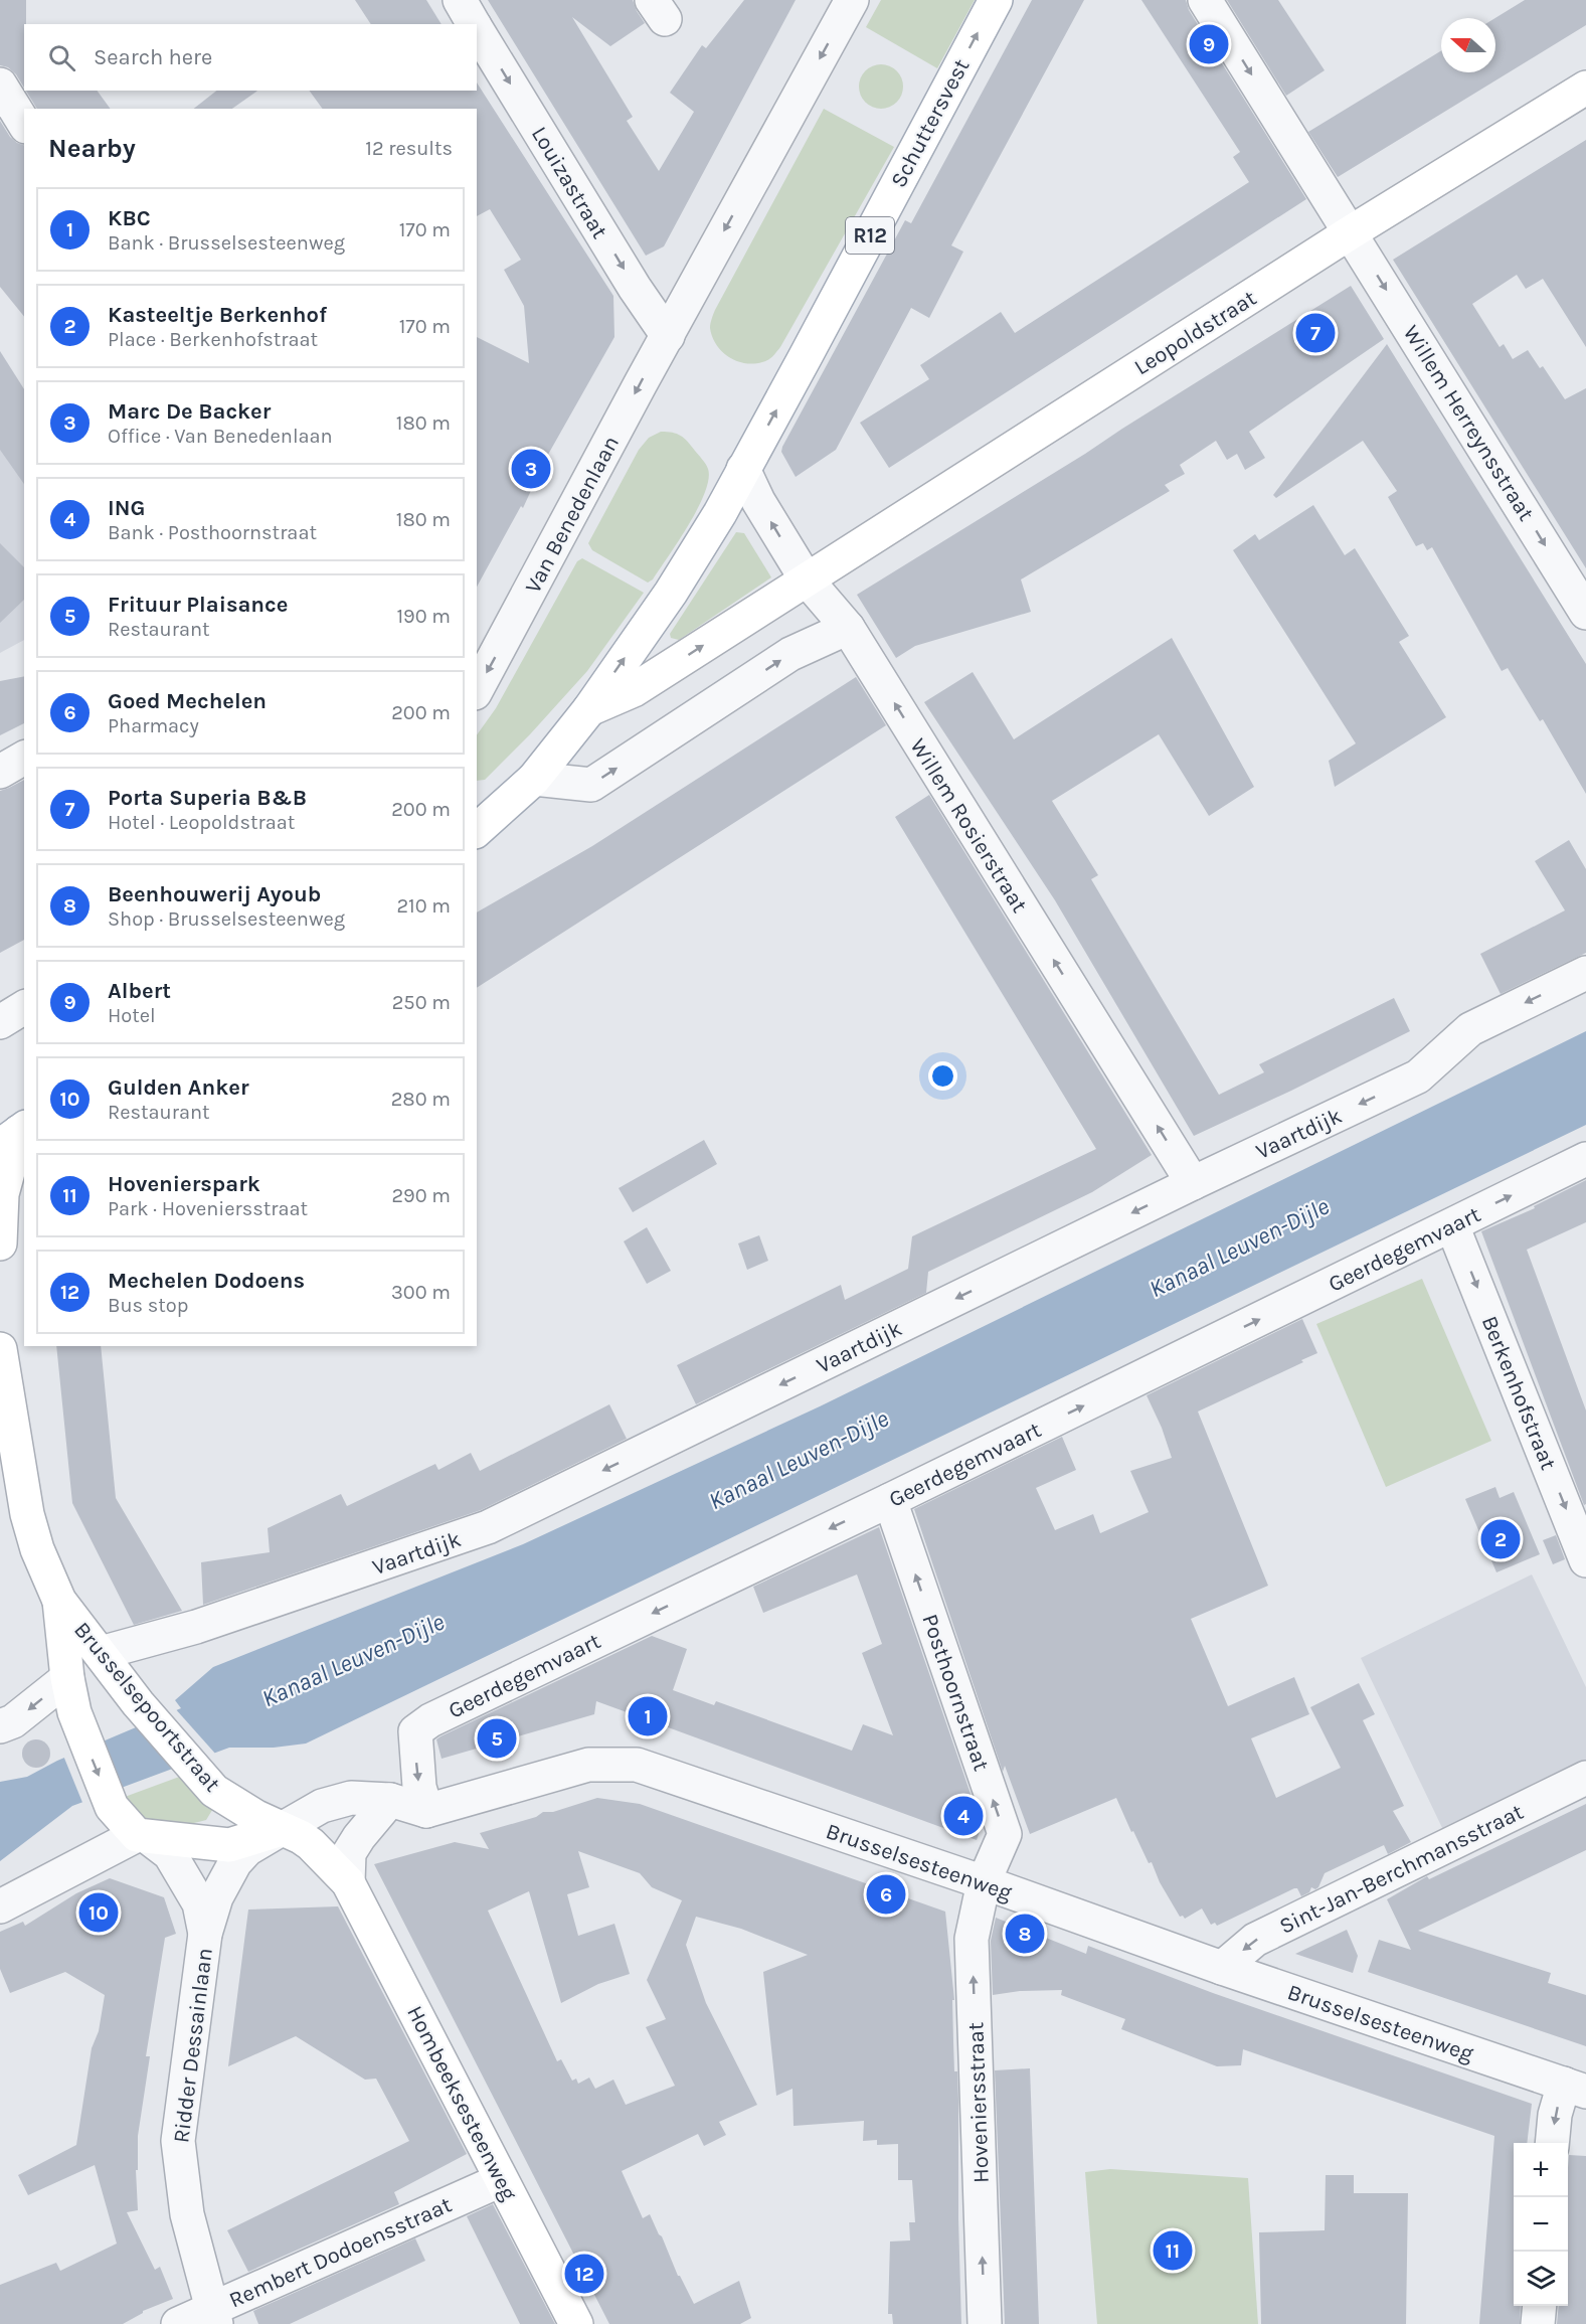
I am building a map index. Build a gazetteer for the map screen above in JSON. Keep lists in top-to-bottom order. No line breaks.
{"streets":{"main road":["Schuttersvest","R12","Leopoldstraat","Brusselsepoortstraat","Hombeeksesteenweg"],"street":["Louizastraat","Willem Herreynsstraat","Van Benedenlaan","Willem Rosierstraat","Vaartdijk","Geerdegemvaart","Berkenhofstraat","Posthoornstraat","Brusselsesteenweg","Sint-Jan-Berchmansstraat","Ridder Dessainlaan","Hoveniersstraat","Rembert Dodoensstraat"]},"crossings":[["Schuttersvest","R12"],["Schuttersvest","Willem Rosierstraat"],["Louizastraat","Van Benedenlaan"],["R12","Willem Rosierstraat"],["Leopoldstraat","Willem Herreynsstraat"],["Leopoldstraat","Willem Rosierstraat"],["Willem Rosierstraat","Vaartdijk"],["Vaartdijk","Brusselsepoortstraat"],["Geerdegemvaart","Berkenhofstraat"],["Geerdegemvaart","Posthoornstraat"],["Geerdegemvaart","Brusselsesteenweg"],["Posthoornstraat","Brusselsesteenweg"],["Posthoornstraat","Hoveniersstraat"],["Brusselsepoortstraat","Ridder Dessainlaan"],["Brusselsepoortstraat","Hombeeksesteenweg"],["Brusselsesteenweg","Sint-Jan-Berchmansstraat"],["Brusselsesteenweg","Hoveniersstraat"],["Ridder Dessainlaan","Hombeeksesteenweg"],["Ridder Dessainlaan","Rembert Dodoensstraat"],["Hombeeksesteenweg","Rembert Dodoensstraat"]],"one_way":["Schuttersvest","Louizastraat","Willem Herreynsstraat","Van Benedenlaan","Willem Rosierstraat","Vaartdijk","Berkenhofstraat","Posthoornstraat","Sint-Jan-Berchmansstraat","Hoveniersstraat"],"water":["Kanaal Leuven-Dijle"],"north":"left","page":{"pins":["9","7","3","2","1","5","4","6","10","8","11","12"],"search":"Search here","heading":["Nearby","12 results"],"list":[{"mark":"1","name":"KBC","note":"Bank · Brusselsesteenweg","value":"170 m"},{"mark":"2","name":"Kasteeltje Berkenhof","note":"Place · Berkenhofstraat","value":"170 m"},{"mark":"3","name":"Marc De Backer","note":"Office · Van Benedenlaan","value":"180 m"},{"mark":"4","name":"ING","note":"Bank · Posthoornstraat","value":"180 m"},{"mark":"5","name":"Frituur Plaisance","note":"Restaurant","value":"190 m"},{"mark":"6","name":"Goed Mechelen","note":"Pharmacy","value":"200 m"},{"mark":"7","name":"Porta Superia B&B","note":"Hotel · Leopoldstraat","value":"200 m"},{"mark":"8","name":"Beenhouwerij Ayoub","note":"Shop · Brusselsesteenweg","value":"210 m"},{"mark":"9","name":"Albert","note":"Hotel","value":"250 m"},{"mark":"10","name":"Gulden Anker","note":"Restaurant","value":"280 m"},{"mark":"11","name":"Hovenierspark","note":"Park · Hoveniersstraat","value":"290 m"},{"mark":"12","name":"Mechelen Dodoens","note":"Bus stop","value":"300 m"}],"map_buttons":["+","−"]}}
